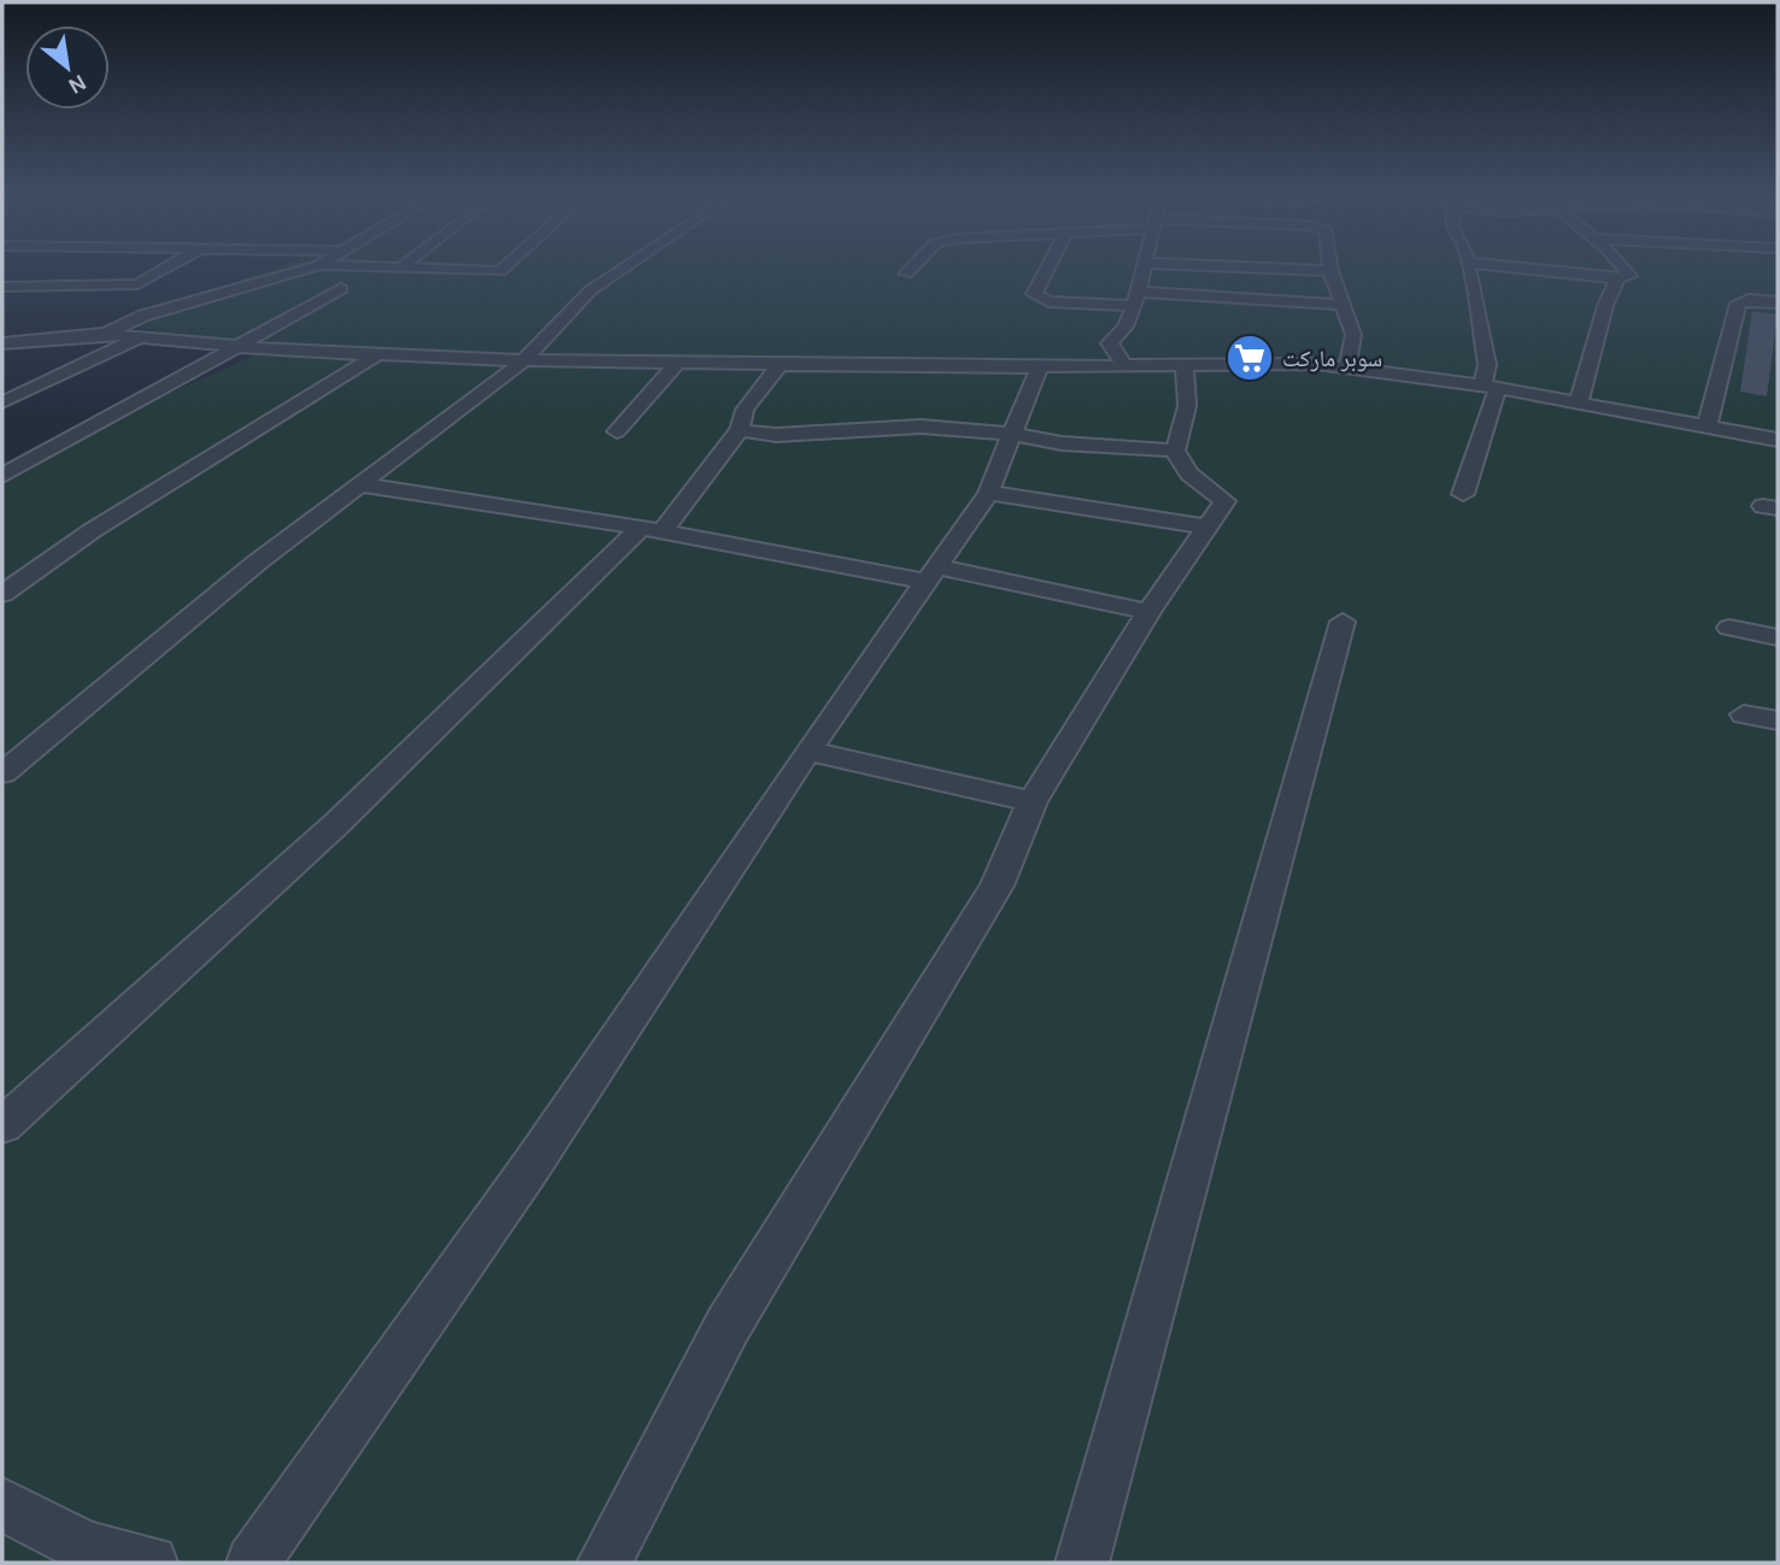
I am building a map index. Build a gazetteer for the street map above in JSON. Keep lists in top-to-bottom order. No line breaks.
{"places":{"supermarket":["سوبر ماركت"]},"north":"bottom right"}
